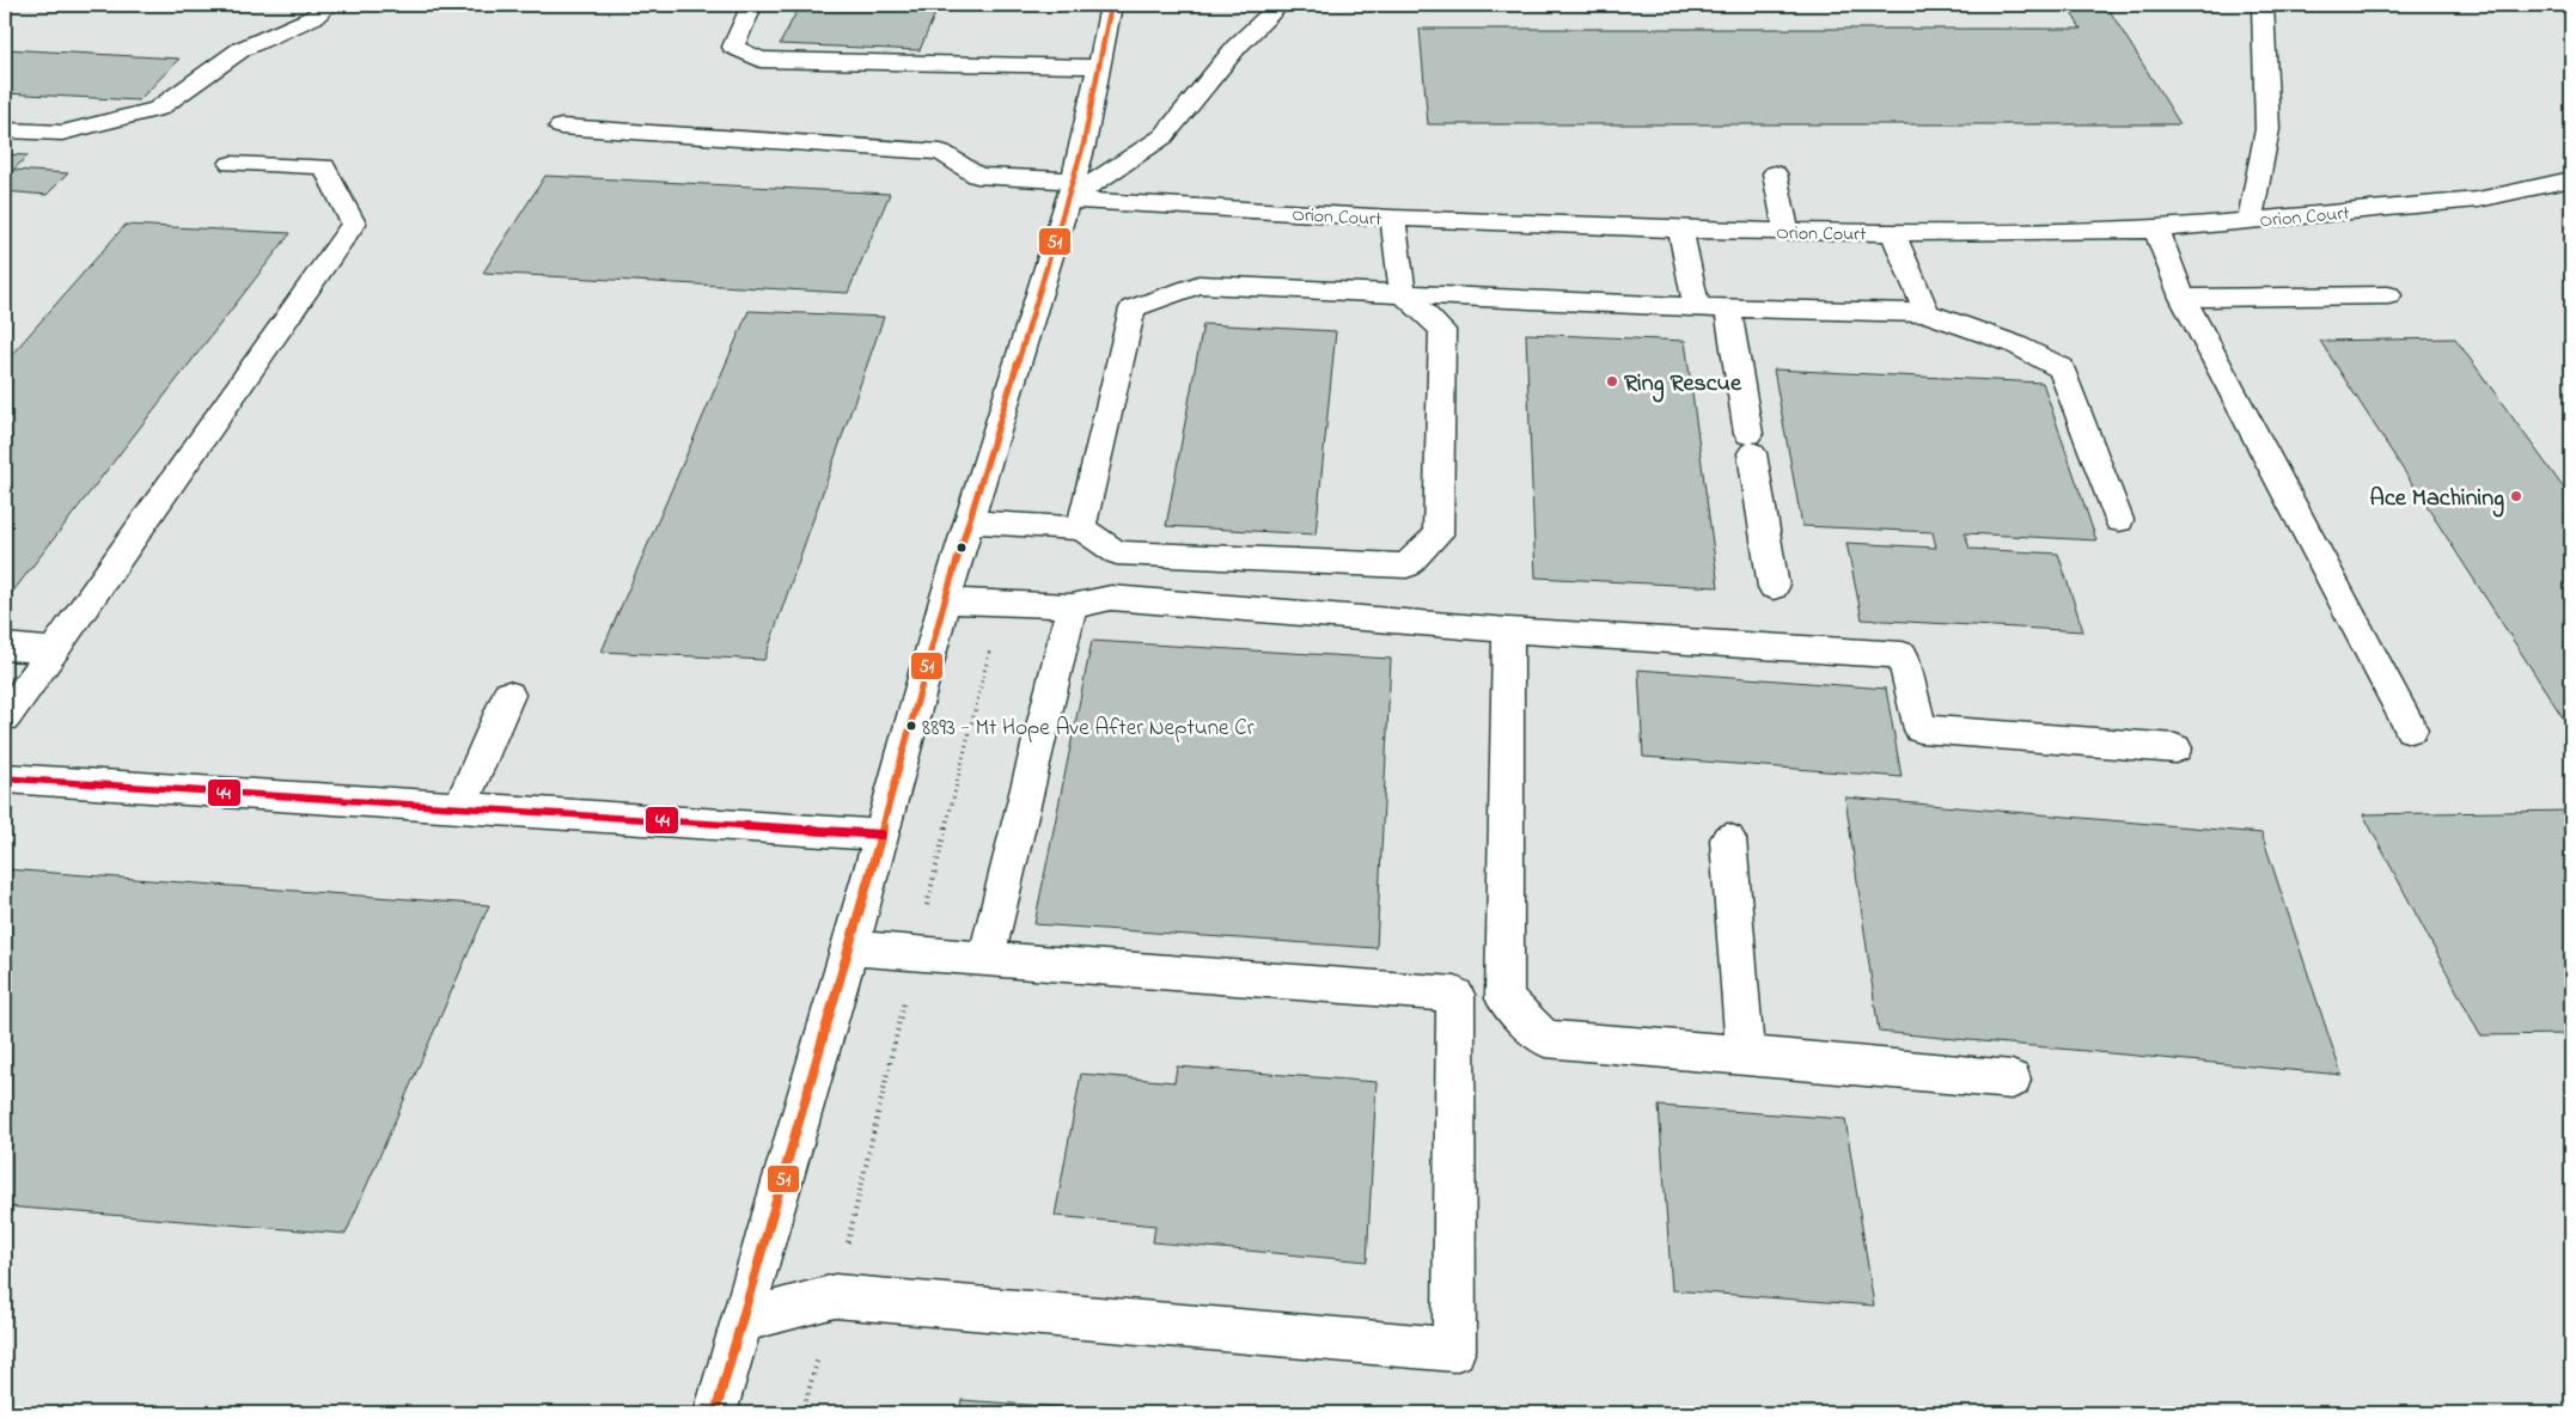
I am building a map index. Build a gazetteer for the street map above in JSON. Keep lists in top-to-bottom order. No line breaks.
{"streets":{"street":["Orion Court"]},"places":["Ring Rescue","Ace Machining","8893 - Mt Hope Ave After Neptune Cr"],"lines":["transit line 51","transit line 44"]}
